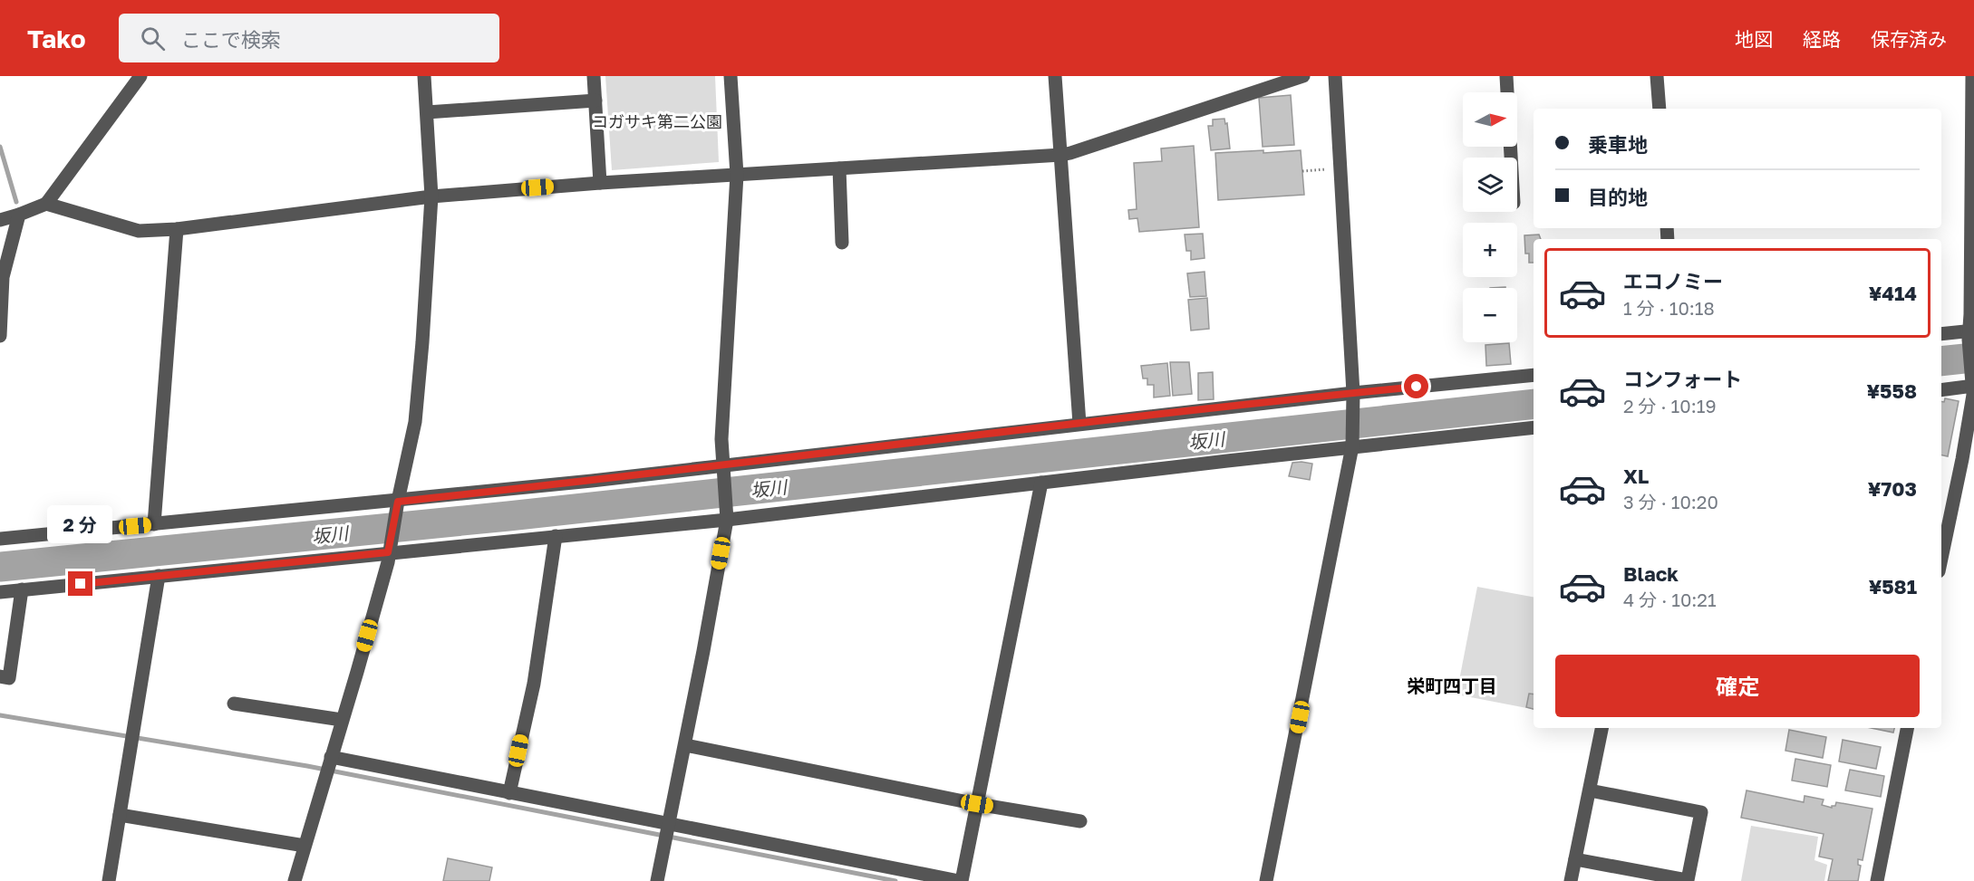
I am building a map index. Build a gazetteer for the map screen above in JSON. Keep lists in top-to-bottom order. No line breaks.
{"districts":["栄町四丁目"],"water":["坂川"],"parks":["コガサキ第二公園"],"north":"right","page":{"header":"Tako","search":"ここで検索","nav":["地図","経路","保存済み"],"map_buttons":["+","−"],"banner":["乗車地","目的地"],"list":[{"name":"エコノミー","note":"1 分 · 10:18","value":"¥414"},{"name":"コンフォート","note":"2 分 · 10:19","value":"¥558"},{"name":"XL","note":"3 分 · 10:20","value":"¥703"},{"name":"Black","note":"4 分 · 10:21","value":"¥581"}],"bubble":"2 分","buttons":"確定"}}
